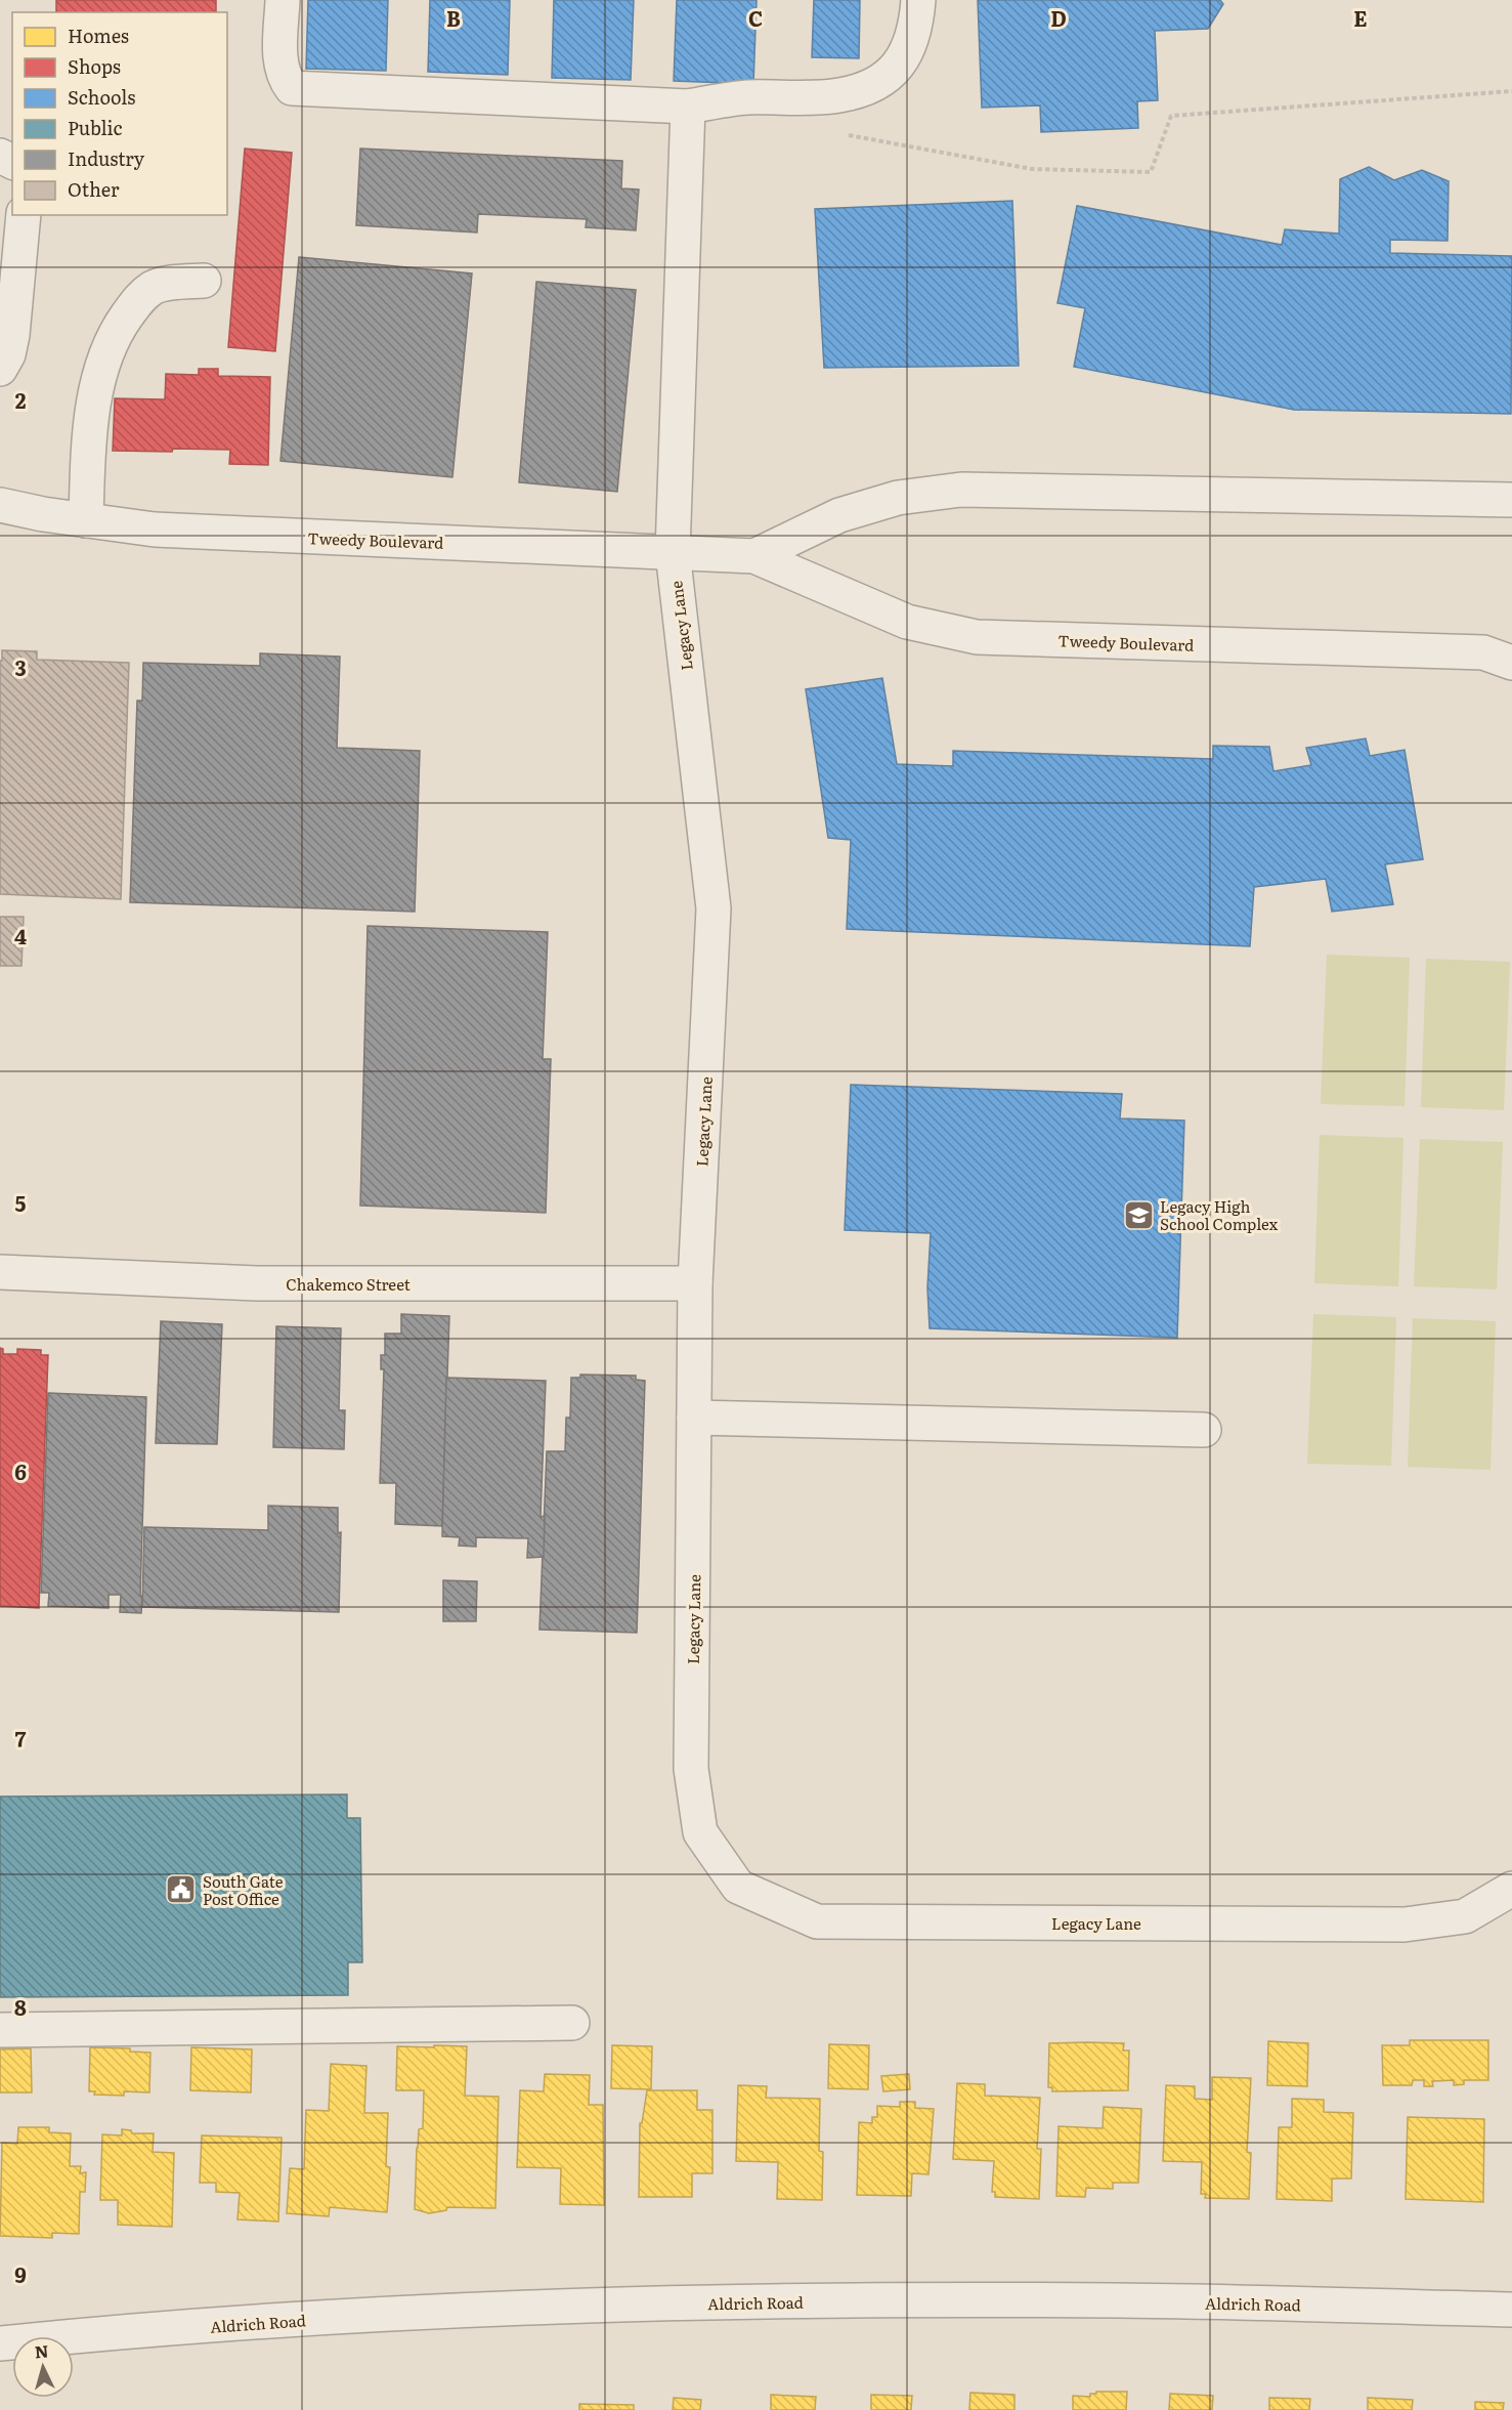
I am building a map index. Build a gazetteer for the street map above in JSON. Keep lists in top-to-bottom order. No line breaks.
{"streets":{"street":["Tweedy Boulevard","Legacy Lane","Chakemco Street","Aldrich Road"]},"crossings":[["Tweedy Boulevard","Legacy Lane"],["Legacy Lane","Chakemco Street"]],"places":{"school or university":["Legacy High School Complex"],"public building":["South Gate Post Office"]},"legend":["Homes","Shops","Schools","Public","Industry","Other"],"north":"top","grid":{"columns":["B","C","D","E"],"rows":["2","3","4","5","6","7","8","9"]}}
